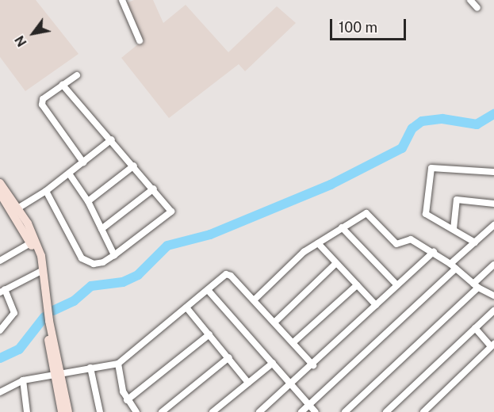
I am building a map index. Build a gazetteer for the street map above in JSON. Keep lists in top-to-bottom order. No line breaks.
{"scale_bar":"100 m","north":"bottom left"}
